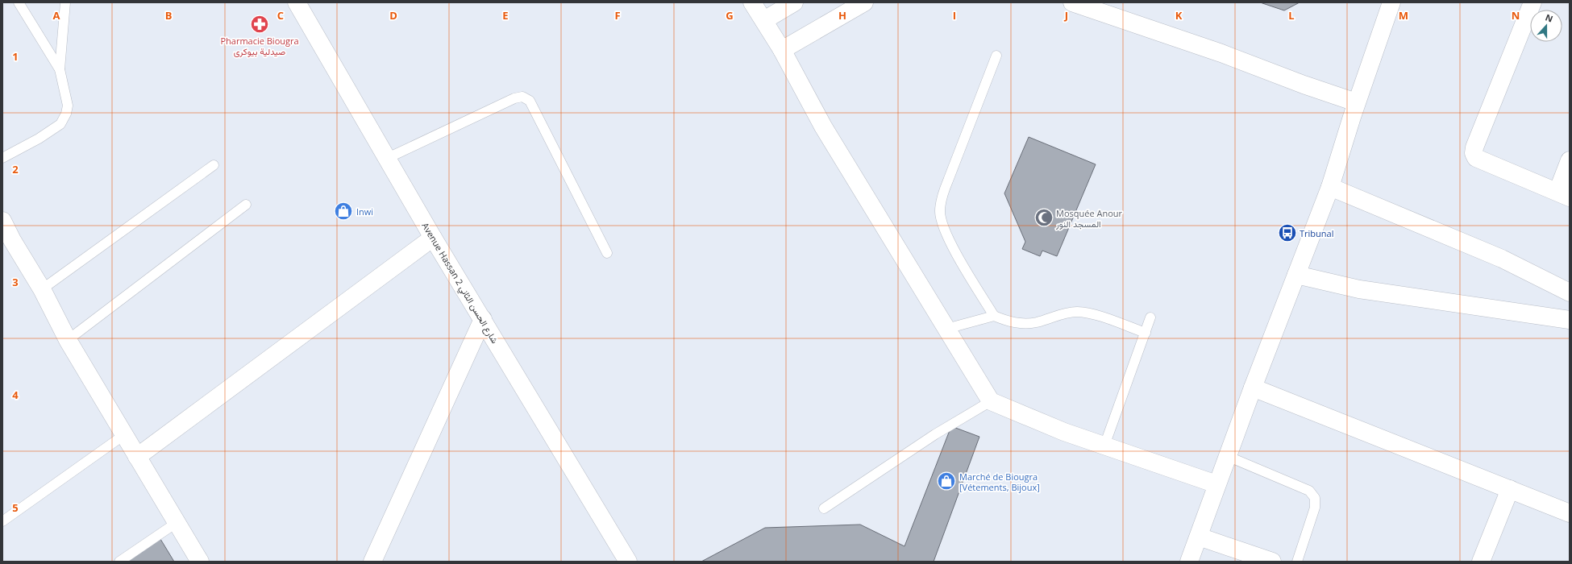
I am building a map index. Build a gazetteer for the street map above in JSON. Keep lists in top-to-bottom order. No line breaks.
{"streets":{"street":["Avenue Hassan 2 شارع الحسن الثاني"]},"places":{"pharmacy":["Pharmacie Biougra صيدلية بيوكرى"],"shop":["Inwi","Marché de Biougra [Vétements, Bijoux]"],"mosque":["Mosquée Anour المسجد النور"],"bus stop":["Tribunal"]},"north":"top","grid":{"columns":["A","B","C","D","E","F","G","H","I","J","K","L","M","N"],"rows":["1","2","3","4","5"]}}
